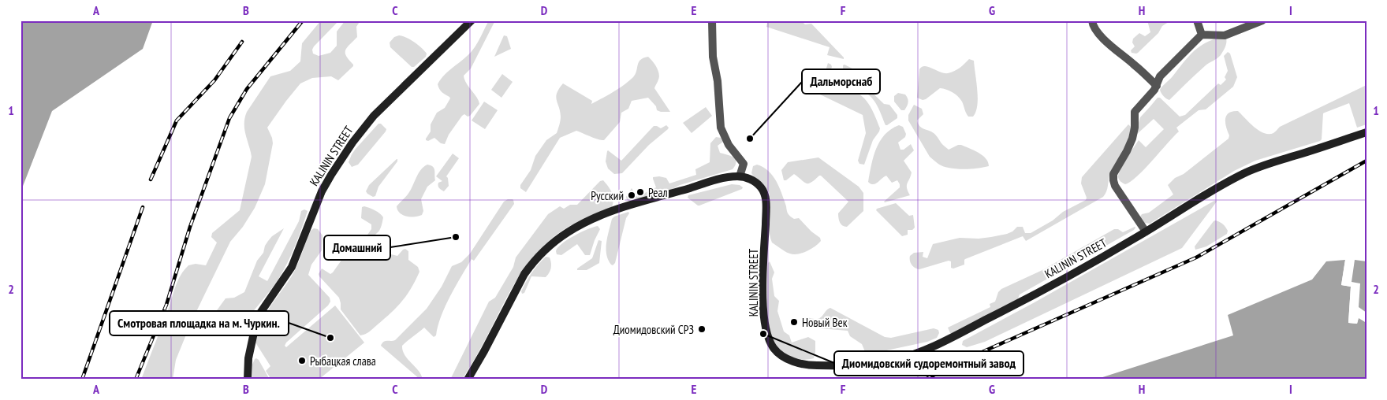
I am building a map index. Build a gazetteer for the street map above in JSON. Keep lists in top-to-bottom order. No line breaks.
{"streets":{"main road":["KALININ STREET"]},"places":["Дальморснаб","Реал","Русский","Домашний","Новый Век","Диомидовский СРЗ","Диомидовский судоремонтный завод","Смотровая площадка на м. Чуркин.","Рыбацкая слава"],"grid":{"columns":["A","B","C","D","E","F","G","H","I"],"rows":["1","2"]}}
